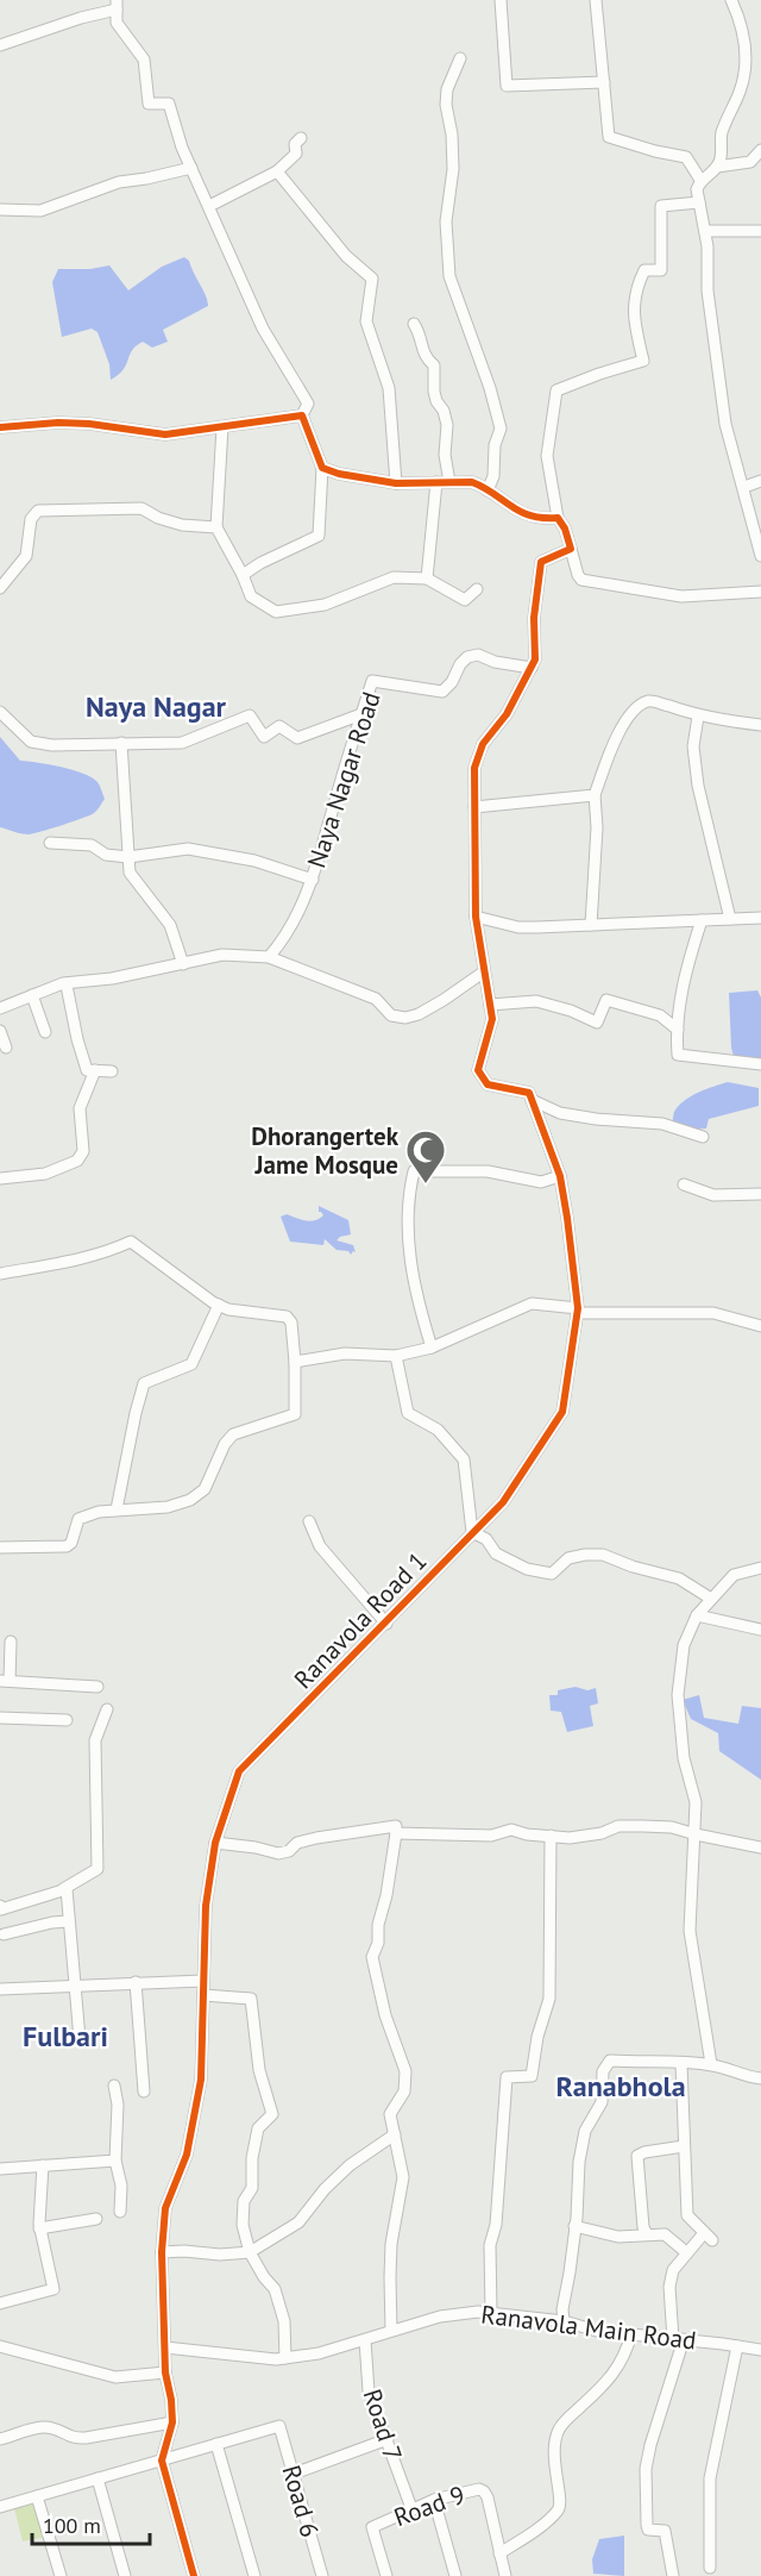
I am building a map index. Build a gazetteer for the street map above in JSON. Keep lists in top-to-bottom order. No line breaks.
{"streets":{"street":["Naya Nagar Road","Ranavola Road 1","Ranavola Main Road","Road 7","Road 6","Road 9"]},"crossings":[["Ranavola Road 1","Ranavola Main Road"],["Ranavola Main Road","Road 7"],["Road 7","Road 9"]],"districts":["Naya Nagar","Fulbari","Ranabhola"],"places":{"mosque":["Dhorangertek Jame Mosque"]},"scale_bar":"100 m"}
